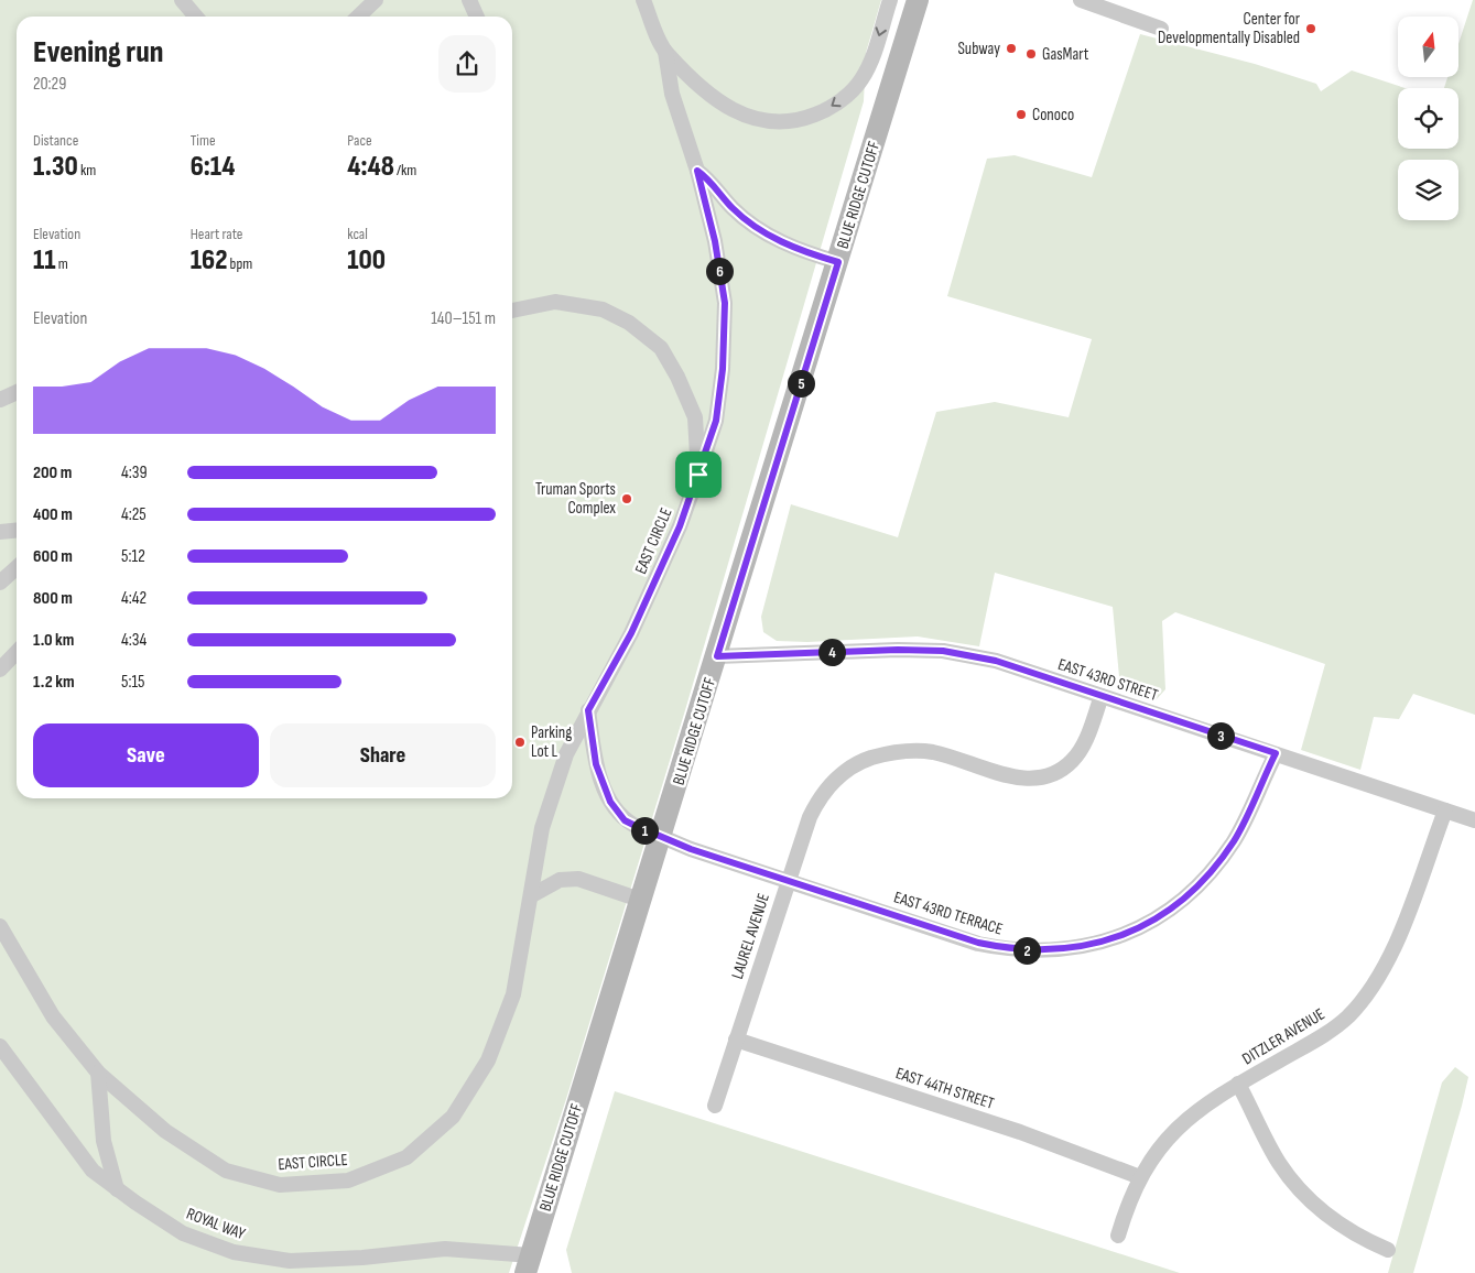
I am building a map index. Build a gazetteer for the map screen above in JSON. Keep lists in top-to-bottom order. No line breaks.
{"streets":{"main road":["BLUE RIDGE CUTOFF"],"street":["EAST CIRCLE","EAST 43RD STREET","EAST 43RD TERRACE","LAUREL AVENUE","DITZLER AVENUE","EAST 44TH STREET","ROYAL WAY"]},"crossings":[["BLUE RIDGE CUTOFF","EAST 43RD STREET"],["BLUE RIDGE CUTOFF","EAST 43RD TERRACE"],["BLUE RIDGE CUTOFF","ROYAL WAY"],["EAST 43RD STREET","EAST 43RD TERRACE"],["EAST 43RD STREET","LAUREL AVENUE"],["EAST 43RD STREET","DITZLER AVENUE"],["EAST 43RD TERRACE","LAUREL AVENUE"],["LAUREL AVENUE","EAST 44TH STREET"],["DITZLER AVENUE","EAST 44TH STREET"]],"places":["Center for Developmentally Disabled","Subway","GasMart","Conoco","Truman Sports Complex","Parking Lot L"],"north":"top","page":{"heading":["Evening run","20:29"],"stats":[["Distance","1.30 km"],["Time","6:14"],["Pace","4:48 /km"],["Elevation","11 m"],["Heart rate","162 bpm"],["kcal","100"]],"pins":["6","5","4","3","1","2"],"chart":["Elevation","140–151 m"],"list":[{"name":"200 m","note":"4:39"},{"name":"400 m","note":"4:25"},{"name":"600 m","note":"5:12"},{"name":"800 m","note":"4:42"},{"name":"1.0 km","note":"4:34"},{"name":"1.2 km","note":"5:15"}],"buttons":["Save","Share"]}}
